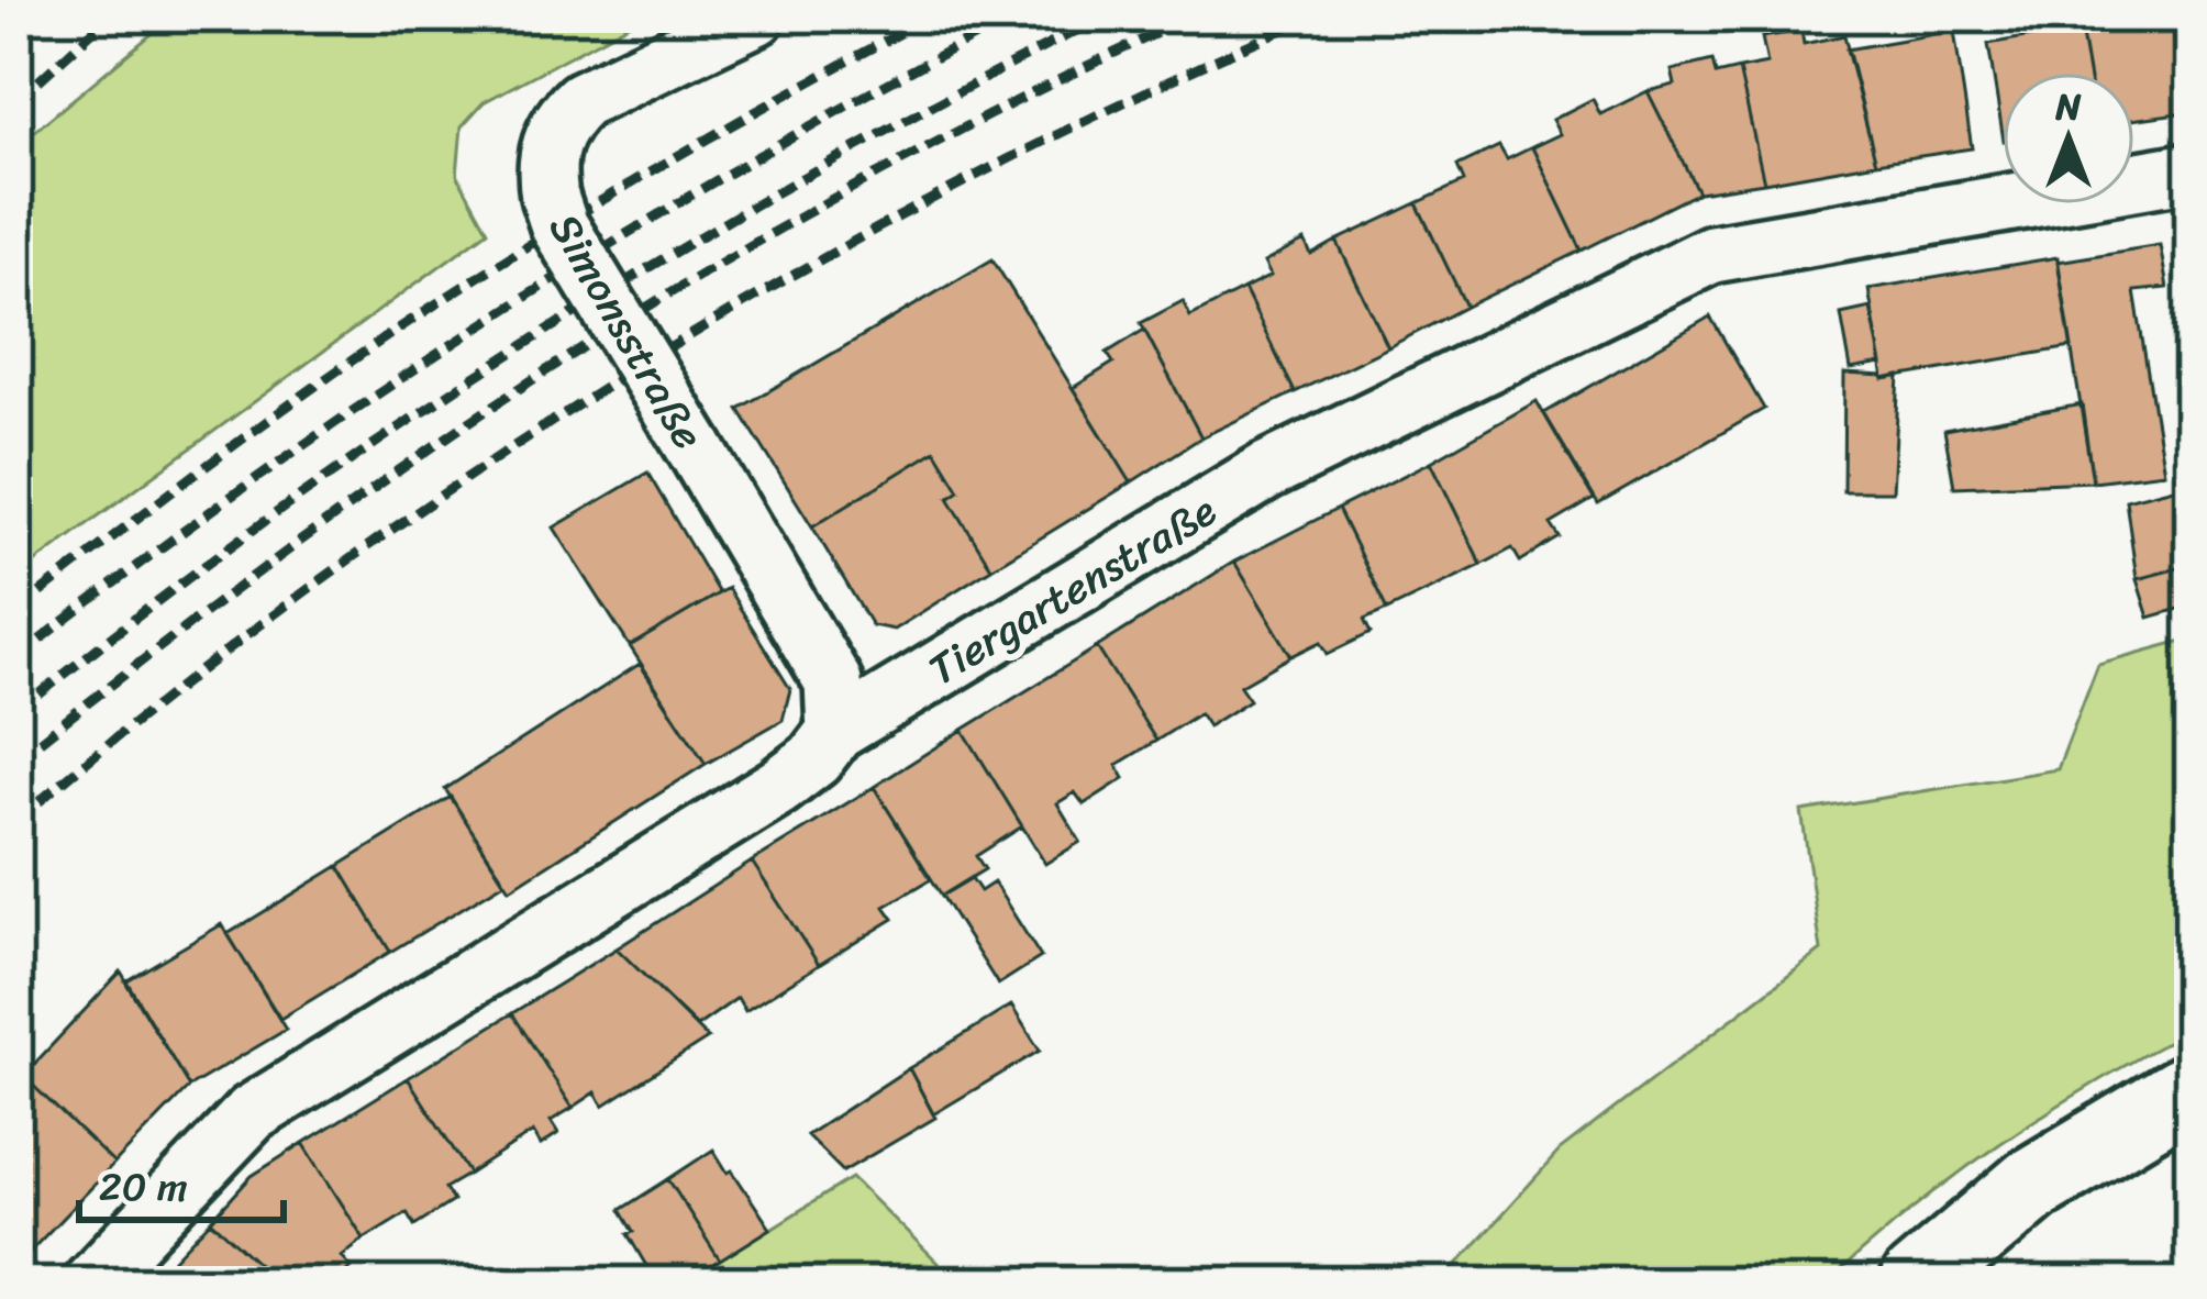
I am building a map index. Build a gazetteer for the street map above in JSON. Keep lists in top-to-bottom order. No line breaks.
{"streets":{"street":["Simonsstraße","Tiergartenstraße"]},"crossings":[["Simonsstraße","Tiergartenstraße"]],"scale_bar":"20 m","north":"top"}
